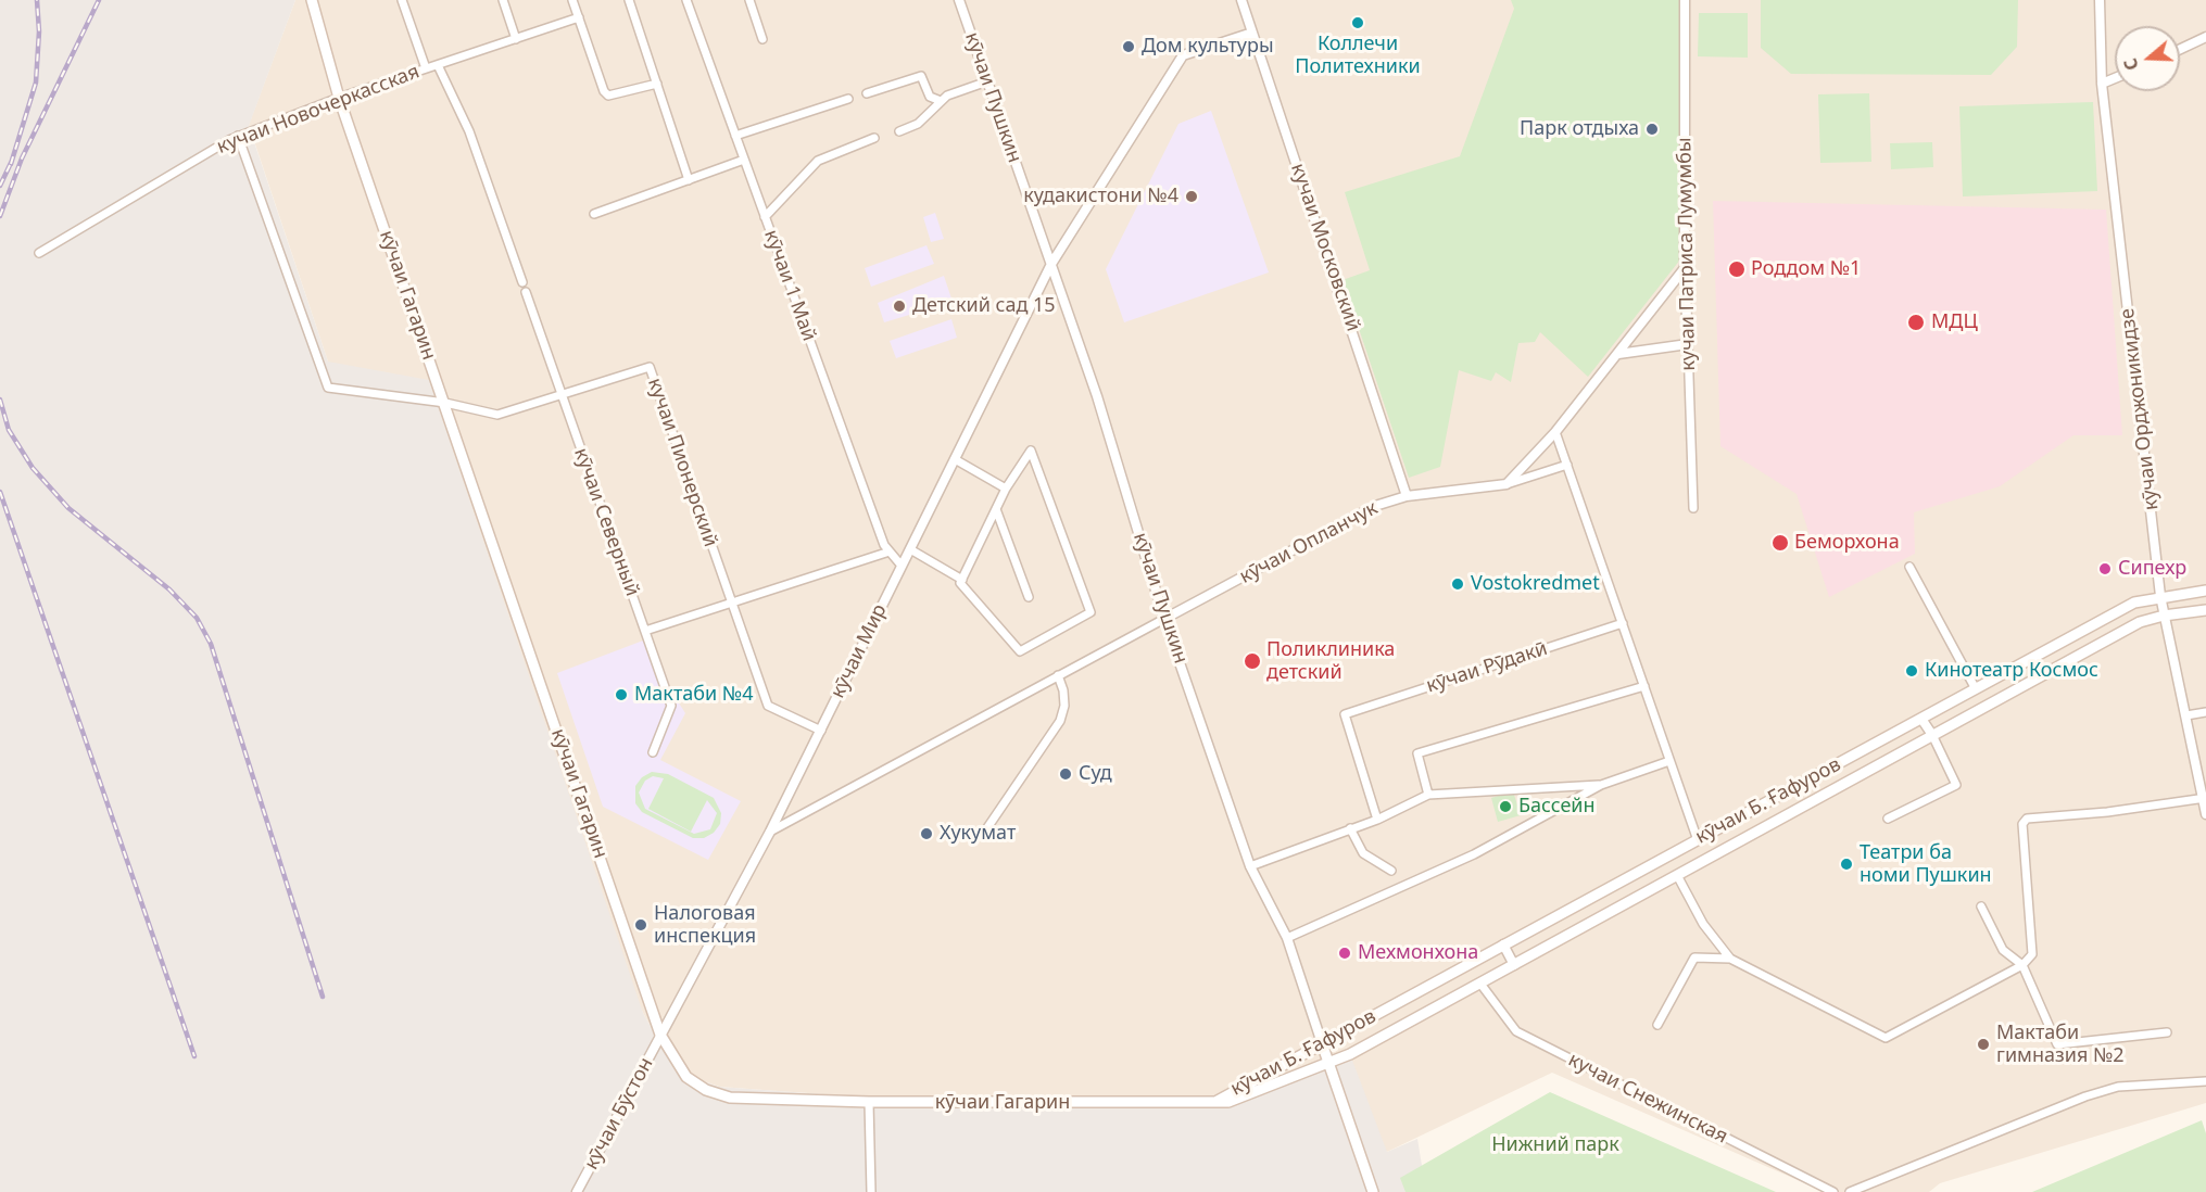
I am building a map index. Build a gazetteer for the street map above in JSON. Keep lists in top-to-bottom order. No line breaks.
{"streets":{"main road":["кӯчаи Пушкин","кӯчаи Гагарин","кӯчаи Б. Ғафуров"],"street":["кучаи Новочеркасская","кучаи Московский","кучаи Патриса Лумумбы","кӯчаи 1 Май","кӯчаи Орджоникидзе","кучаи Пионерский","кӯчаи Северный","кӯчаи Опланчук","кӯчаи Мир","кӯчаи Рӯдакӣ","кучаи Снежинская","кӯчаи Бӯстон"]},"crossings":[["кӯчаи Пушкин","кӯчаи Опланчук"],["кӯчаи Пушкин","кӯчаи Мир"],["кӯчаи Пушкин","кӯчаи Б. Ғафуров"],["кучаи Новочеркасская","кӯчаи Гагарин"],["кучаи Новочеркасская","кучаи Пионерский"],["кучаи Московский","кӯчаи Опланчук"],["кӯчаи 1 Май","кӯчаи Мир"],["кӯчаи Гагарин","кучаи Пионерский"],["кӯчаи Гагарин","кӯчаи Мир"],["кӯчаи Гагарин","кӯчаи Б. Ғафуров"],["кӯчаи Гагарин","кӯчаи Бӯстон"],["кӯчаи Орджоникидзе","кӯчаи Б. Ғафуров"],["кучаи Пионерский","кӯчаи Северный"],["кучаи Пионерский","кӯчаи Мир"],["кӯчаи Мир","кӯчаи Бӯстон"],["кӯчаи Б. Ғафуров","кучаи Снежинская"]],"parks":["Нижний парк"],"places":["Коллечи Политехники","Дом культуры","Парк отдыха","кудакистони №4","Роддом №1","Детский сад 15","МДЦ","Беморхона","Сипехр","Vostokredmet","Поликлиника детский","Кинотеатр Космос","Мактаби №4","Суд","Бассейн","Хукумат","Театри ба номи Пушкин","Налоговая инспекция","Мехмонхона","Мактаби гимназия №2"],"north":"left"}
